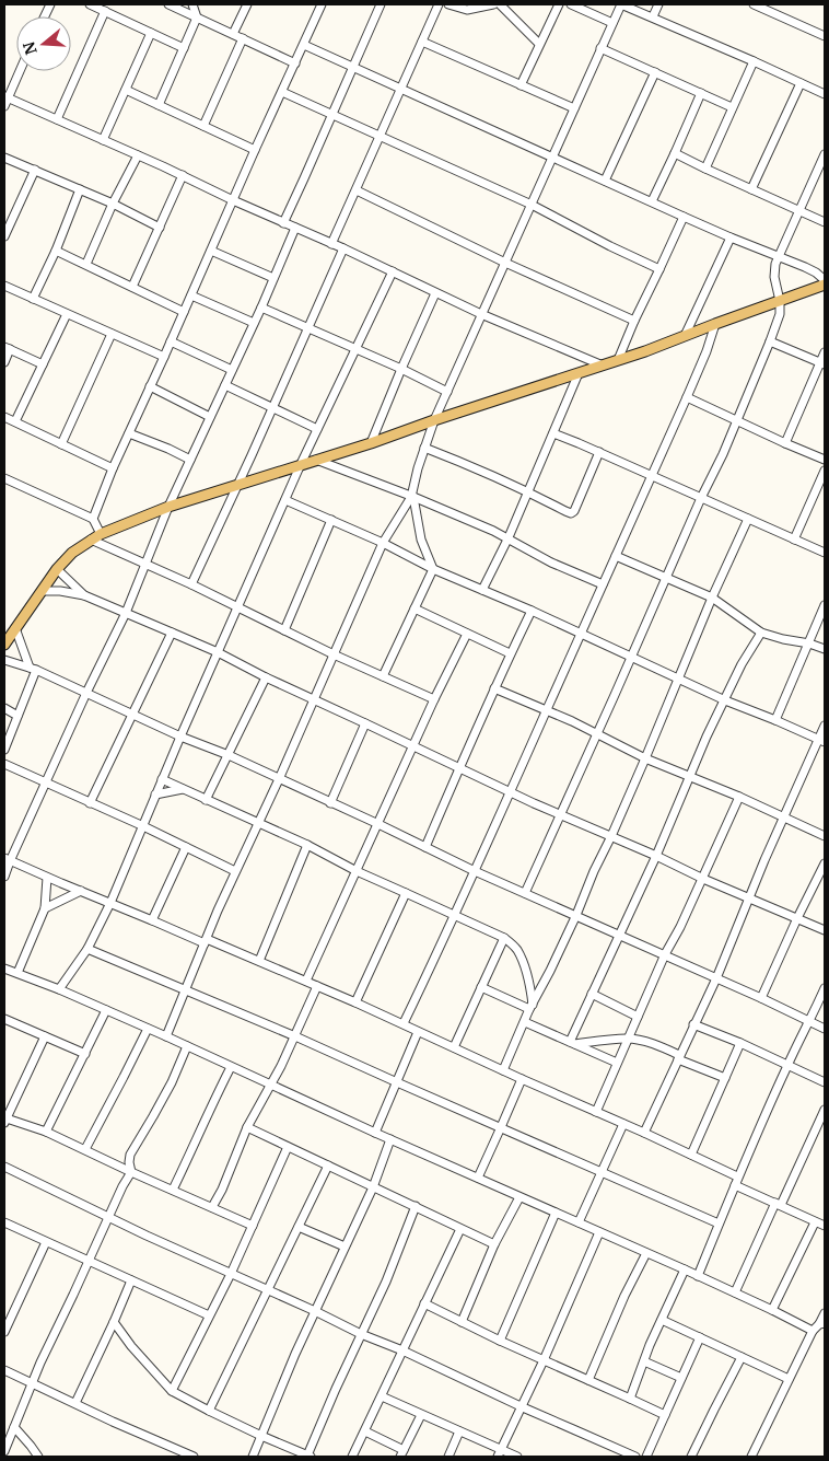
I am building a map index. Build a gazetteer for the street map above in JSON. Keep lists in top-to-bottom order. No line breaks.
{"north":"left"}
